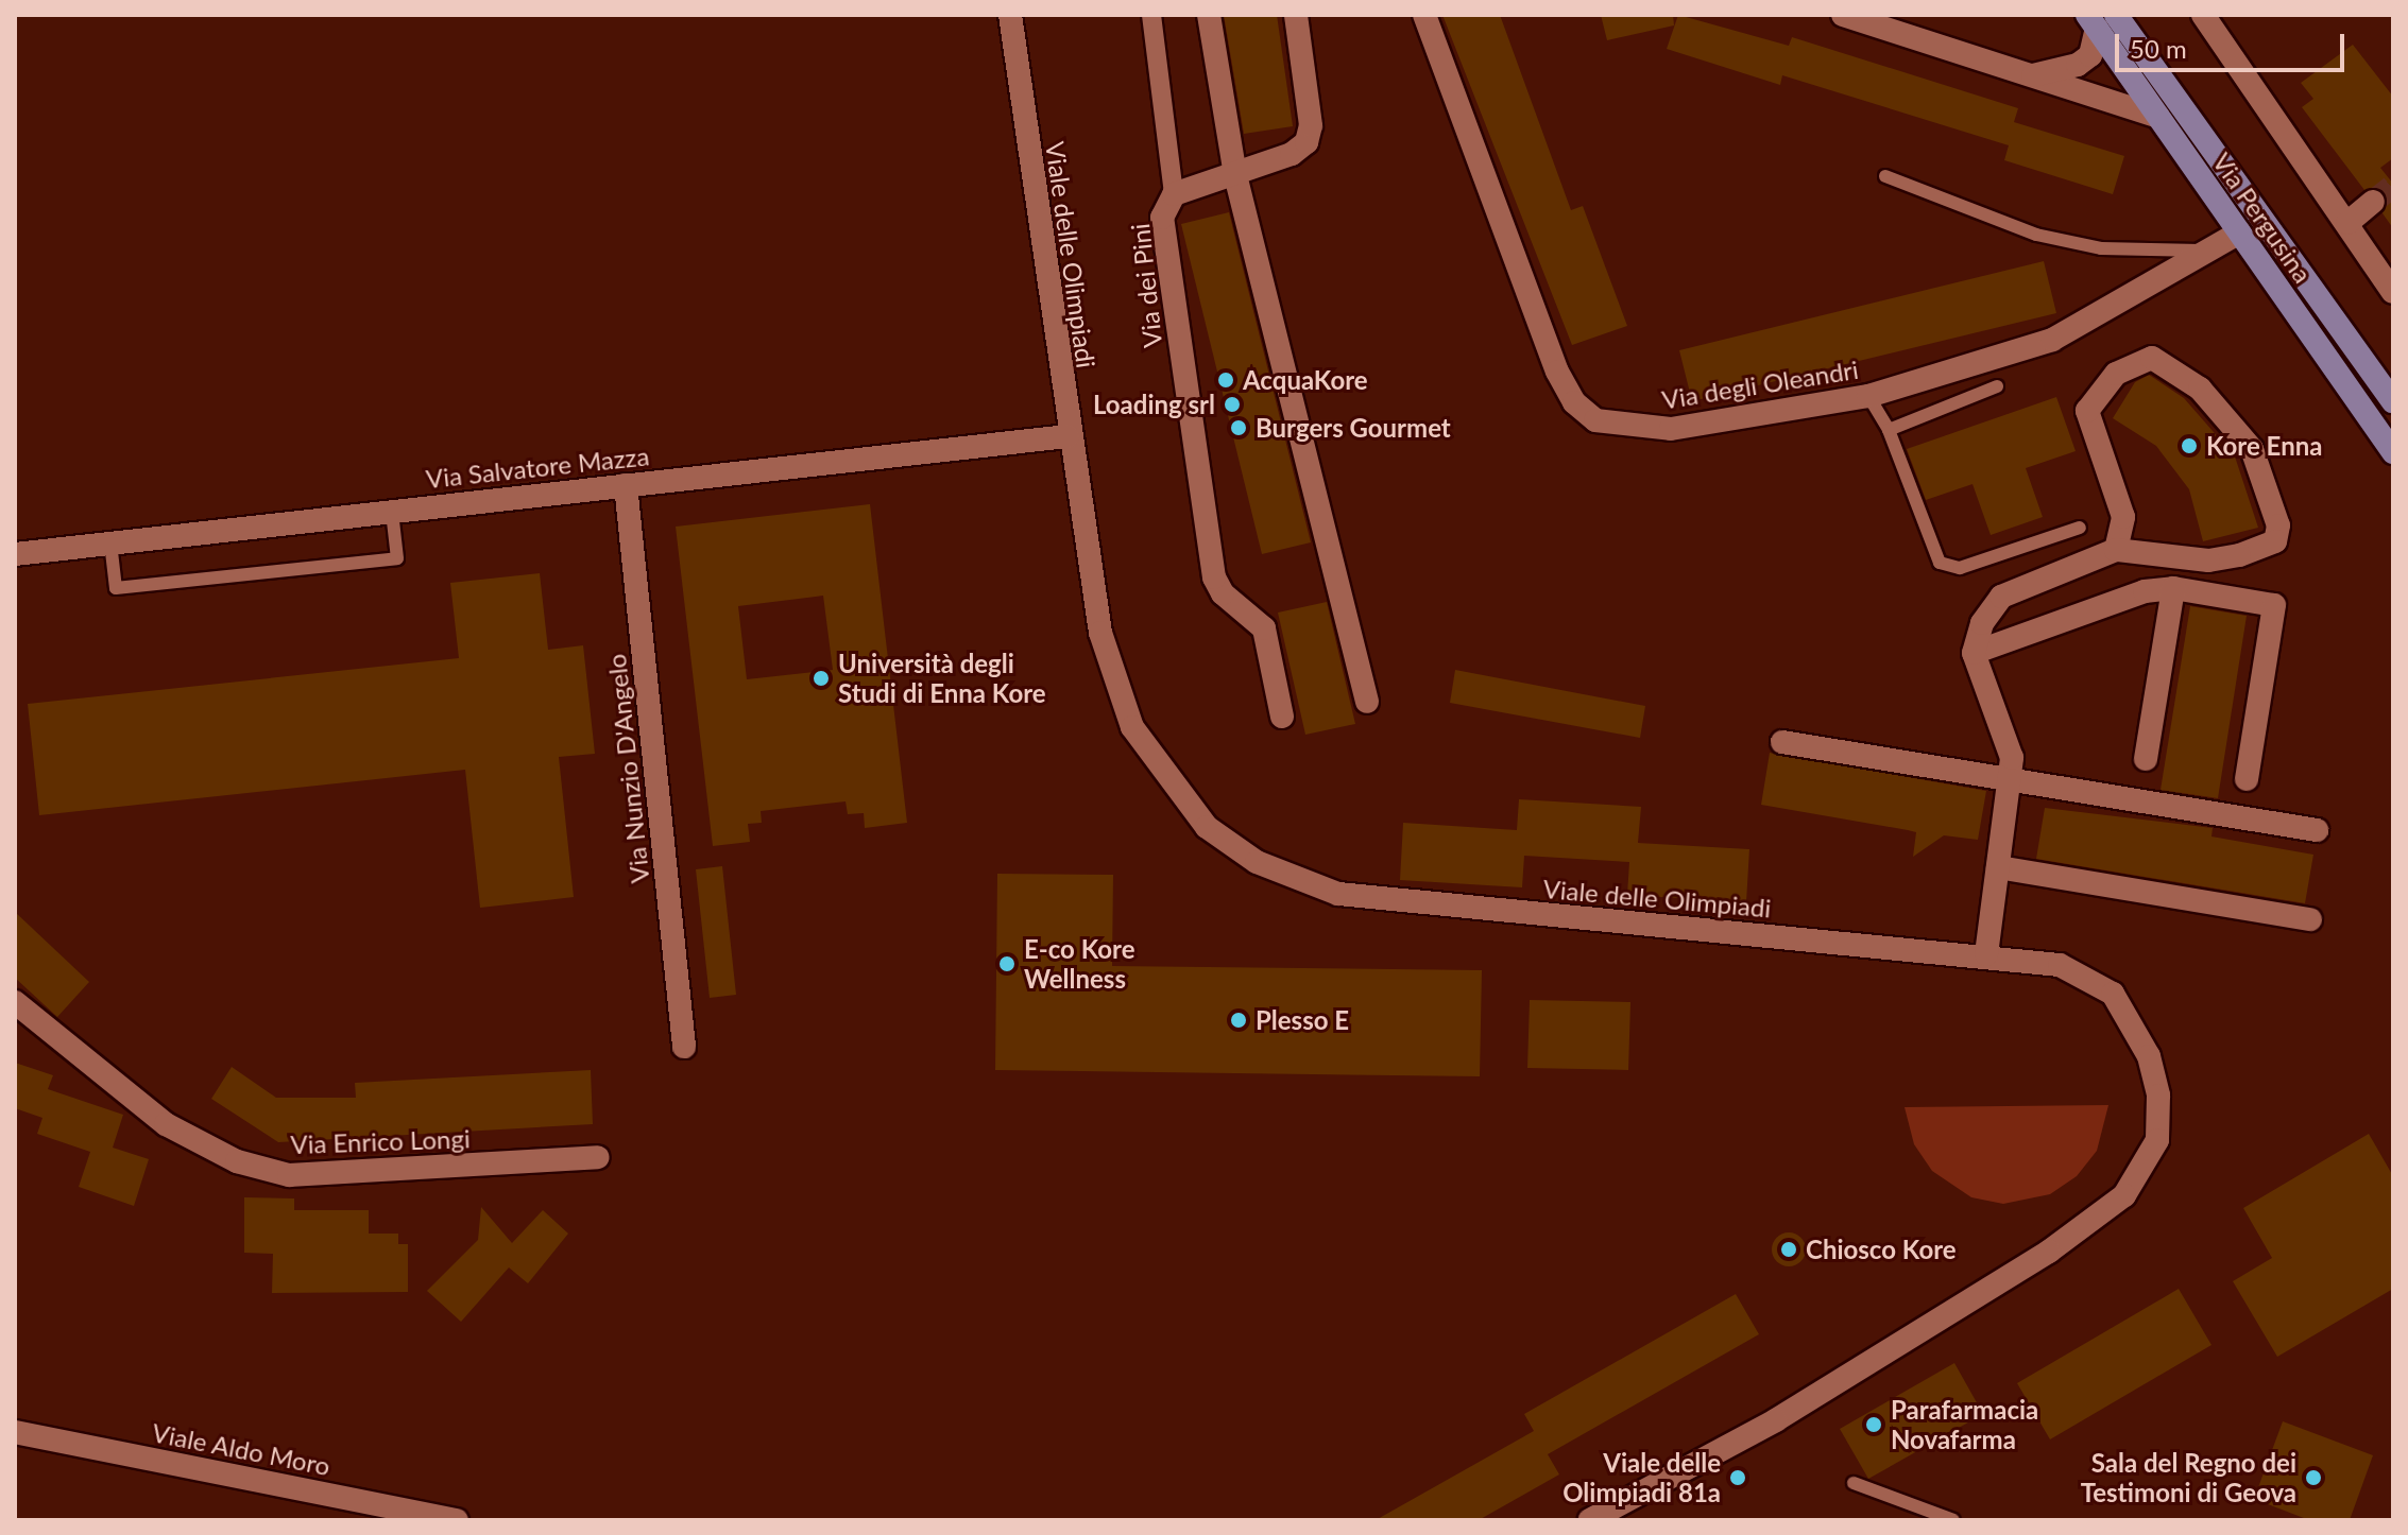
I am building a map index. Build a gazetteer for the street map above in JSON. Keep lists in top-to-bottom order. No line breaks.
{"streets":{"main road":["Via Pergusina"],"street":["Viale delle Olimpiadi","Via dei Pini","Via degli Oleandri","Via Salvatore Mazza","Via Nunzio D'Angelo","Via Enrico Longi","Viale Aldo Moro"]},"crossings":[["Via Pergusina","Via degli Oleandri"],["Viale delle Olimpiadi","Via Salvatore Mazza"],["Via Salvatore Mazza","Via Nunzio D'Angelo"]],"places":["AcquaKore","Loading srl","Burgers Gourmet","Kore Enna","Università degli Studi di Enna Kore","E-co Kore Wellness","Plesso E","Chiosco Kore","Parafarmacia Novafarma","Viale delle Olimpiadi 81a","Sala del Regno dei Testimoni di Geova"],"scale_bar":"50 m"}
